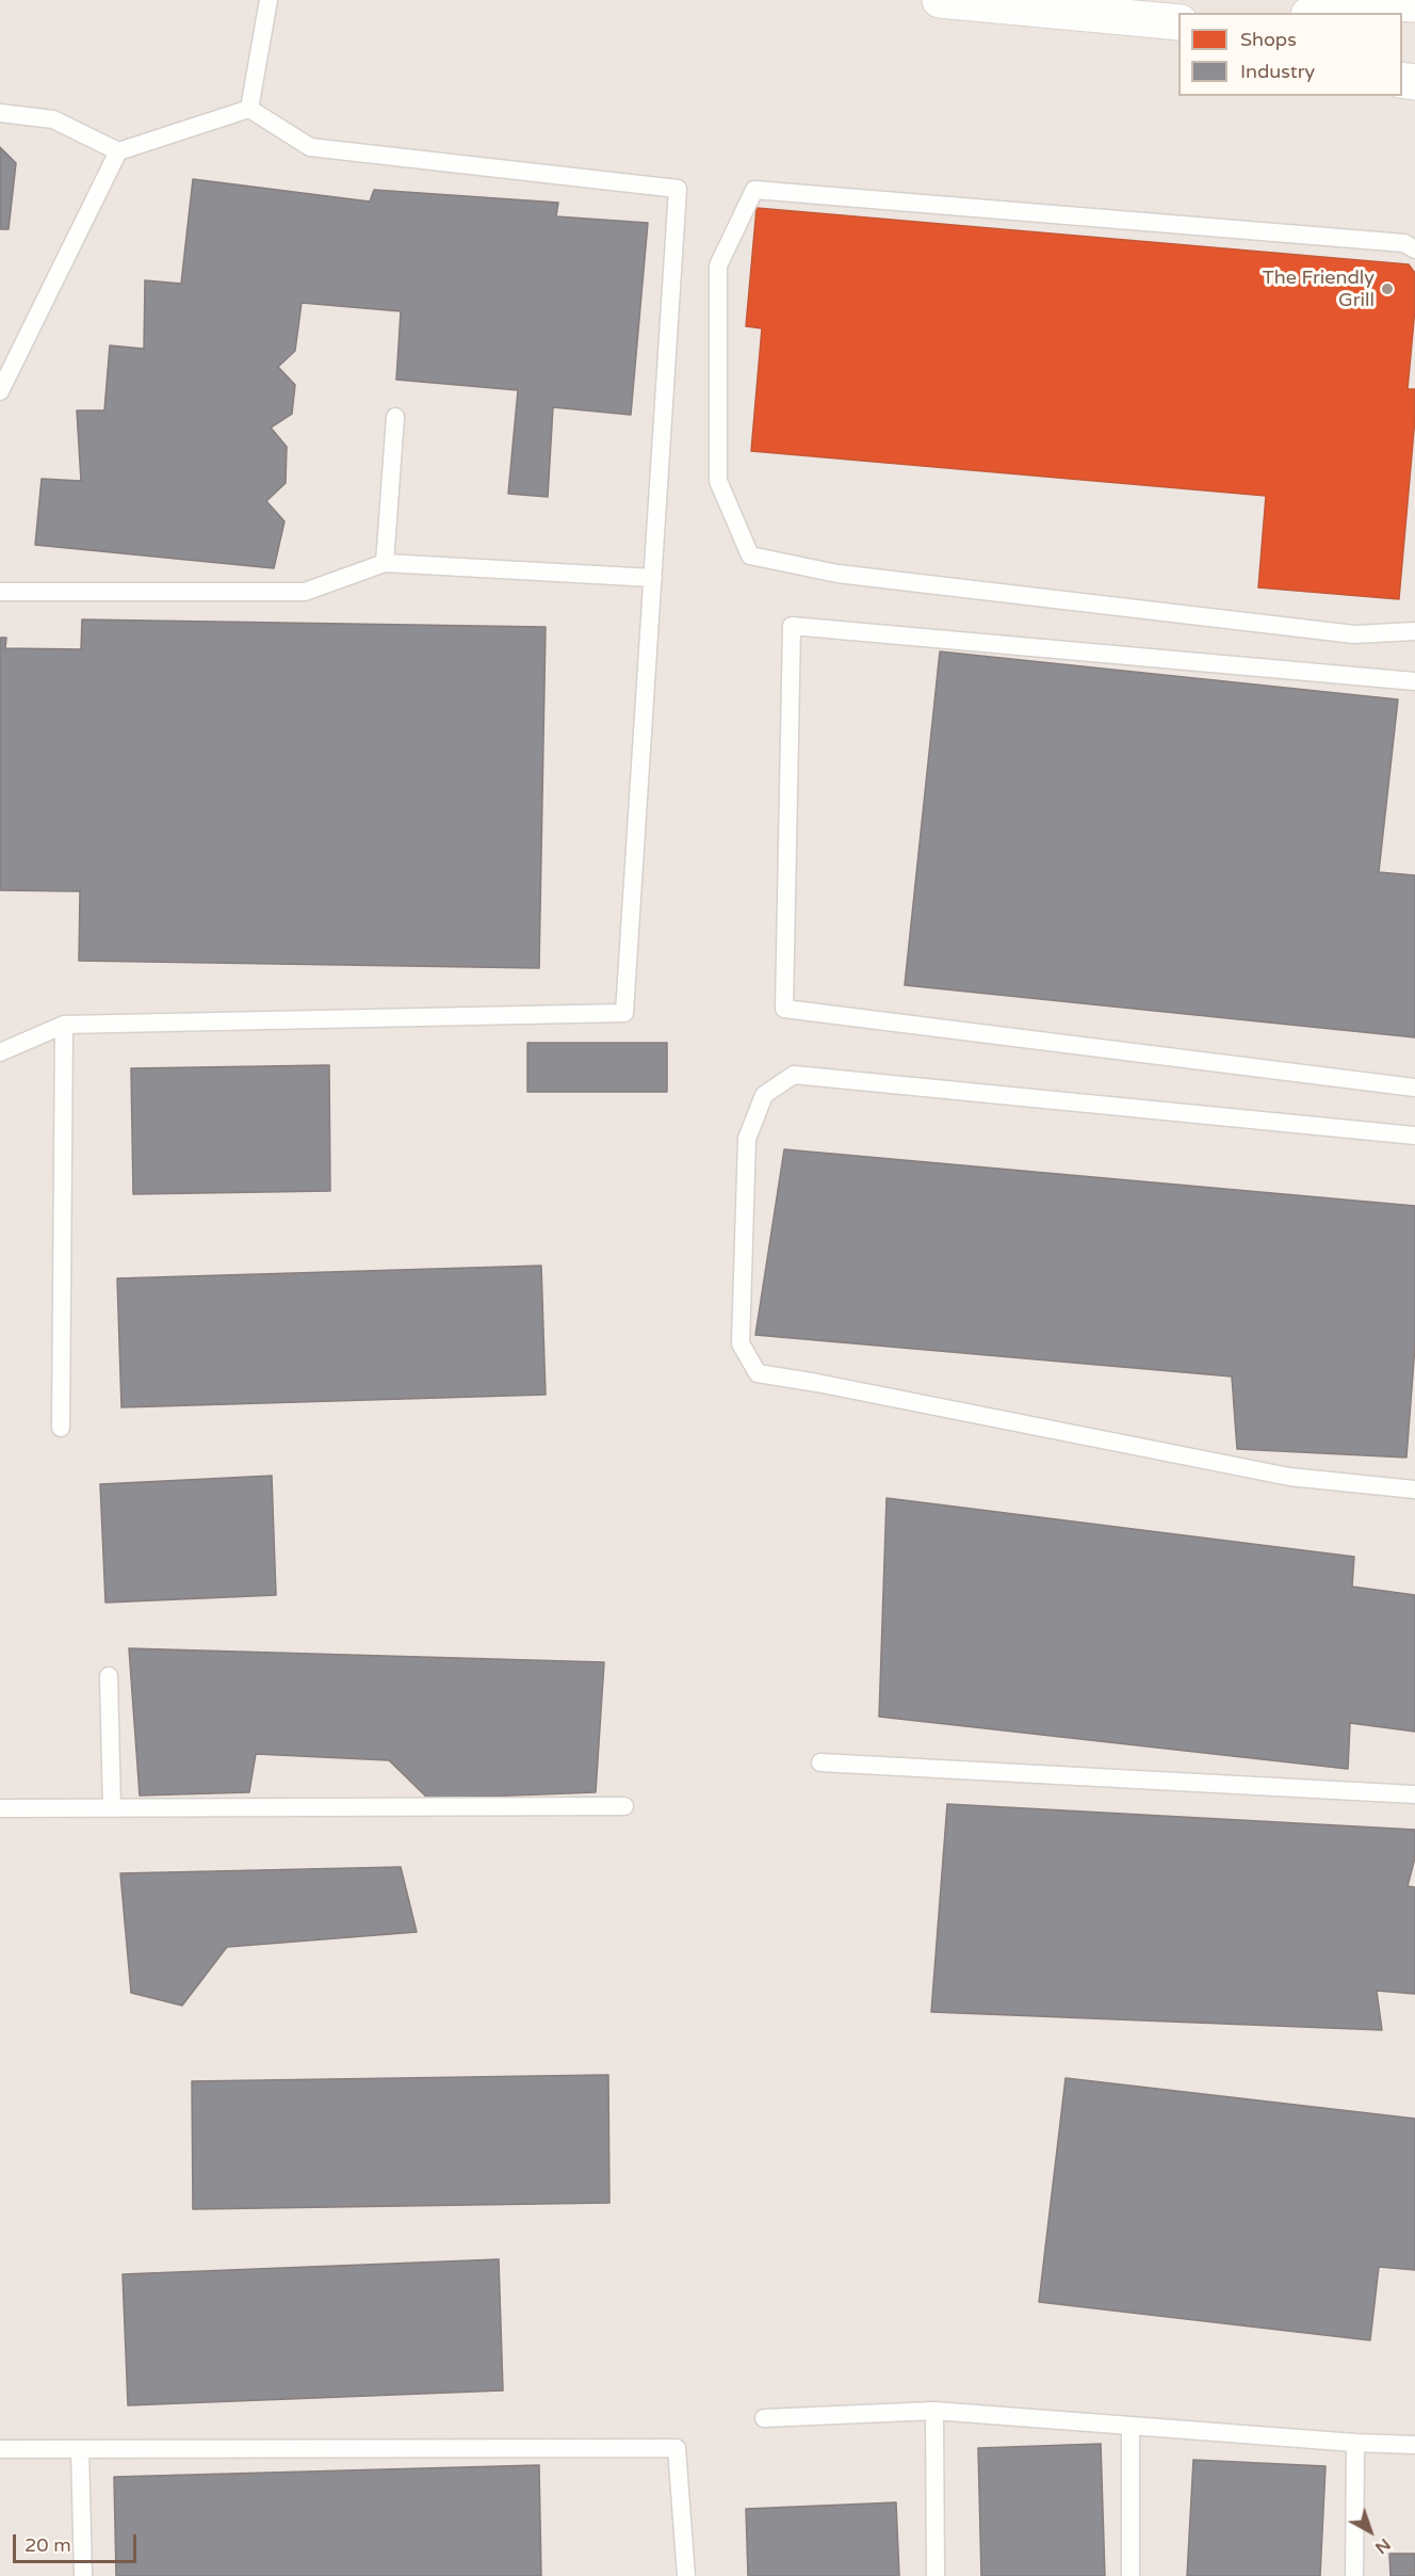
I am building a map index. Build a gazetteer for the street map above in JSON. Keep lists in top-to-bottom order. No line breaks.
{"places":["The Friendly Grill"],"legend":["Shops","Industry"],"scale_bar":"20 m","north":"bottom right"}
